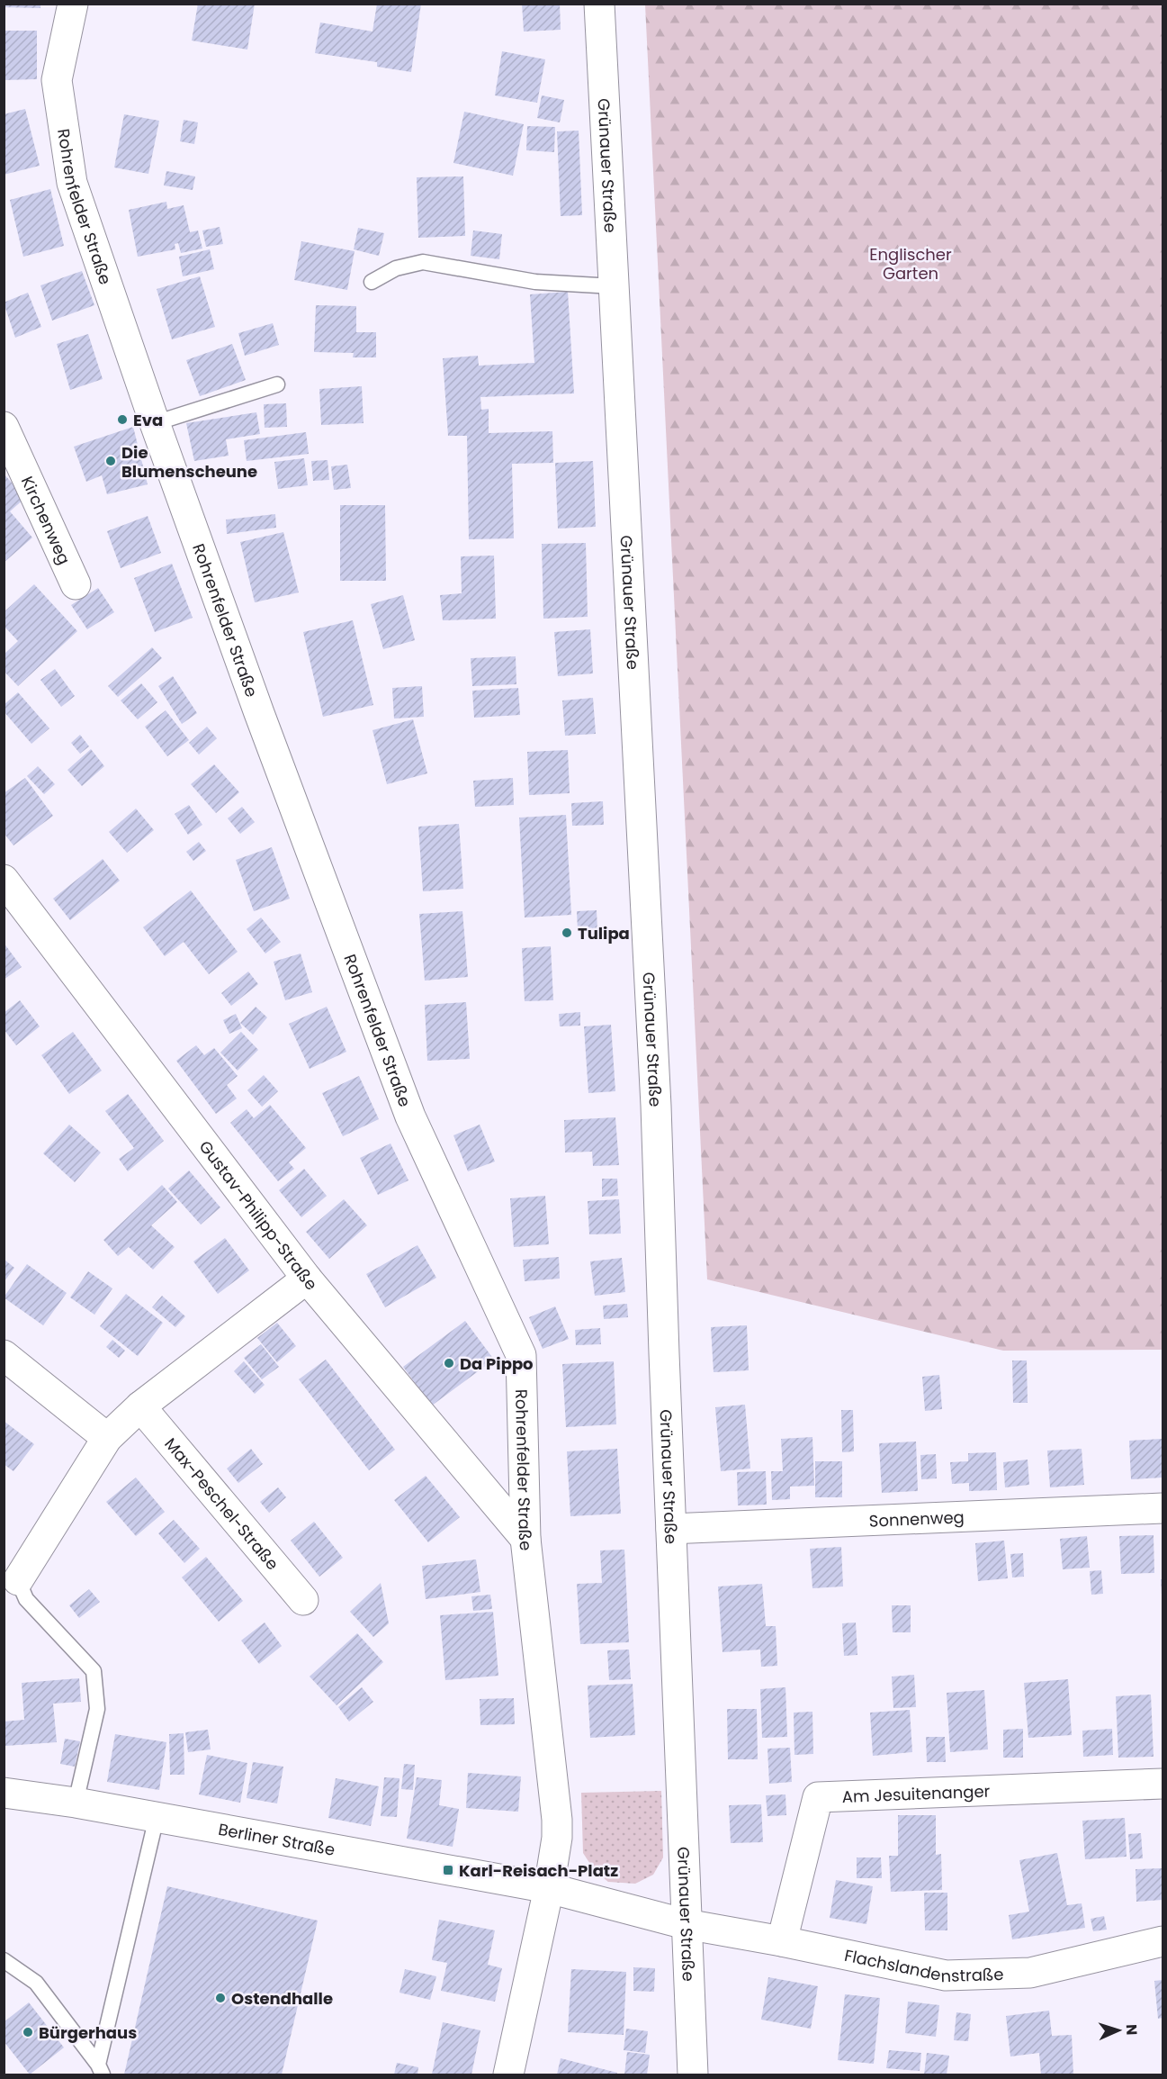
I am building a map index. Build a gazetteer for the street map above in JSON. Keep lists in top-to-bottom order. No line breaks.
{"streets":{"street":["Grünauer Straße","Rohrenfelder Straße","Kirchenweg","Gustav-Philipp-Straße","Max-Peschel-Straße","Sonnenweg","Am Jesuitenanger","Berliner Straße","Flachslandenstraße"]},"crossings":[["Grünauer Straße","Sonnenweg"],["Grünauer Straße","Flachslandenstraße"],["Rohrenfelder Straße","Gustav-Philipp-Straße"],["Rohrenfelder Straße","Berliner Straße"],["Am Jesuitenanger","Flachslandenstraße"]],"parks":["Englischer Garten"],"places":{"other":["Eva","Die Blumenscheune","Tulipa","Da Pippo","Ostendhalle","Bürgerhaus"],"transit":["Karl-Reisach-Platz"]},"north":"right"}
